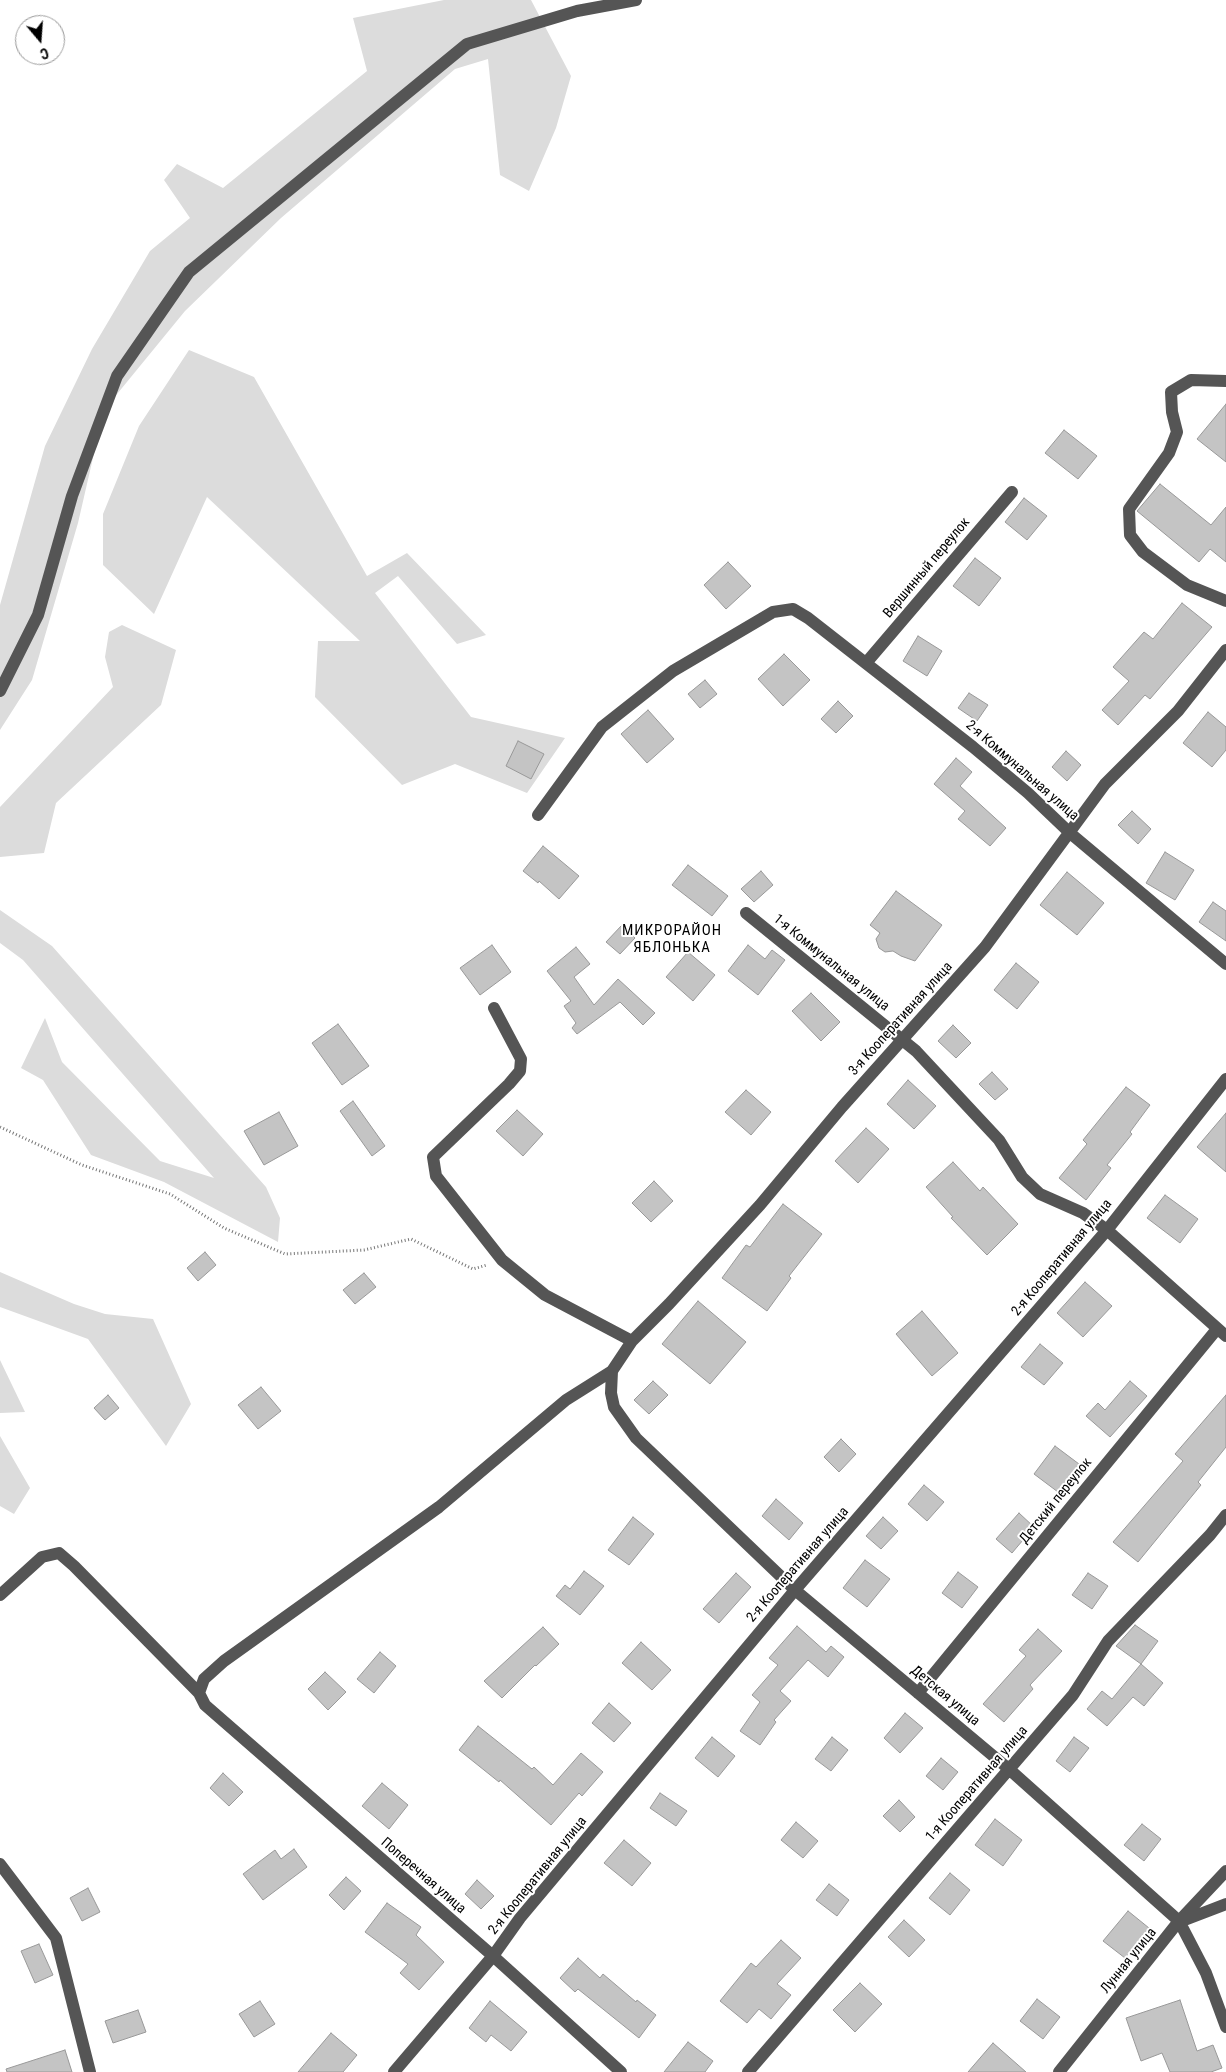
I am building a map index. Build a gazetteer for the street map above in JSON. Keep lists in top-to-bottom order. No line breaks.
{"streets":{"street":["Вершинный переулок","2-я Коммунальная улица","1-я Коммунальная улица","3-я Кооперативная улица","2-я Кооперативная улица","Детский переулок","Детская улица","1-я Кооперативная улица","Поперечная улица","Лунная улица"]},"crossings":[["Вершинный переулок","2-я Коммунальная улица"],["2-я Коммунальная улица","3-я Кооперативная улица"],["1-я Коммунальная улица","3-я Кооперативная улица"],["1-я Коммунальная улица","2-я Кооперативная улица"],["1-я Коммунальная улица","Детский переулок"],["3-я Кооперативная улица","Детская улица"],["2-я Кооперативная улица","Детская улица"],["2-я Кооперативная улица","Поперечная улица"],["Детский переулок","Детская улица"],["Детская улица","1-я Кооперативная улица"],["Детская улица","Лунная улица"]],"districts":["МИКРОРАЙОН ЯБЛОНЬКА"],"north":"bottom"}
